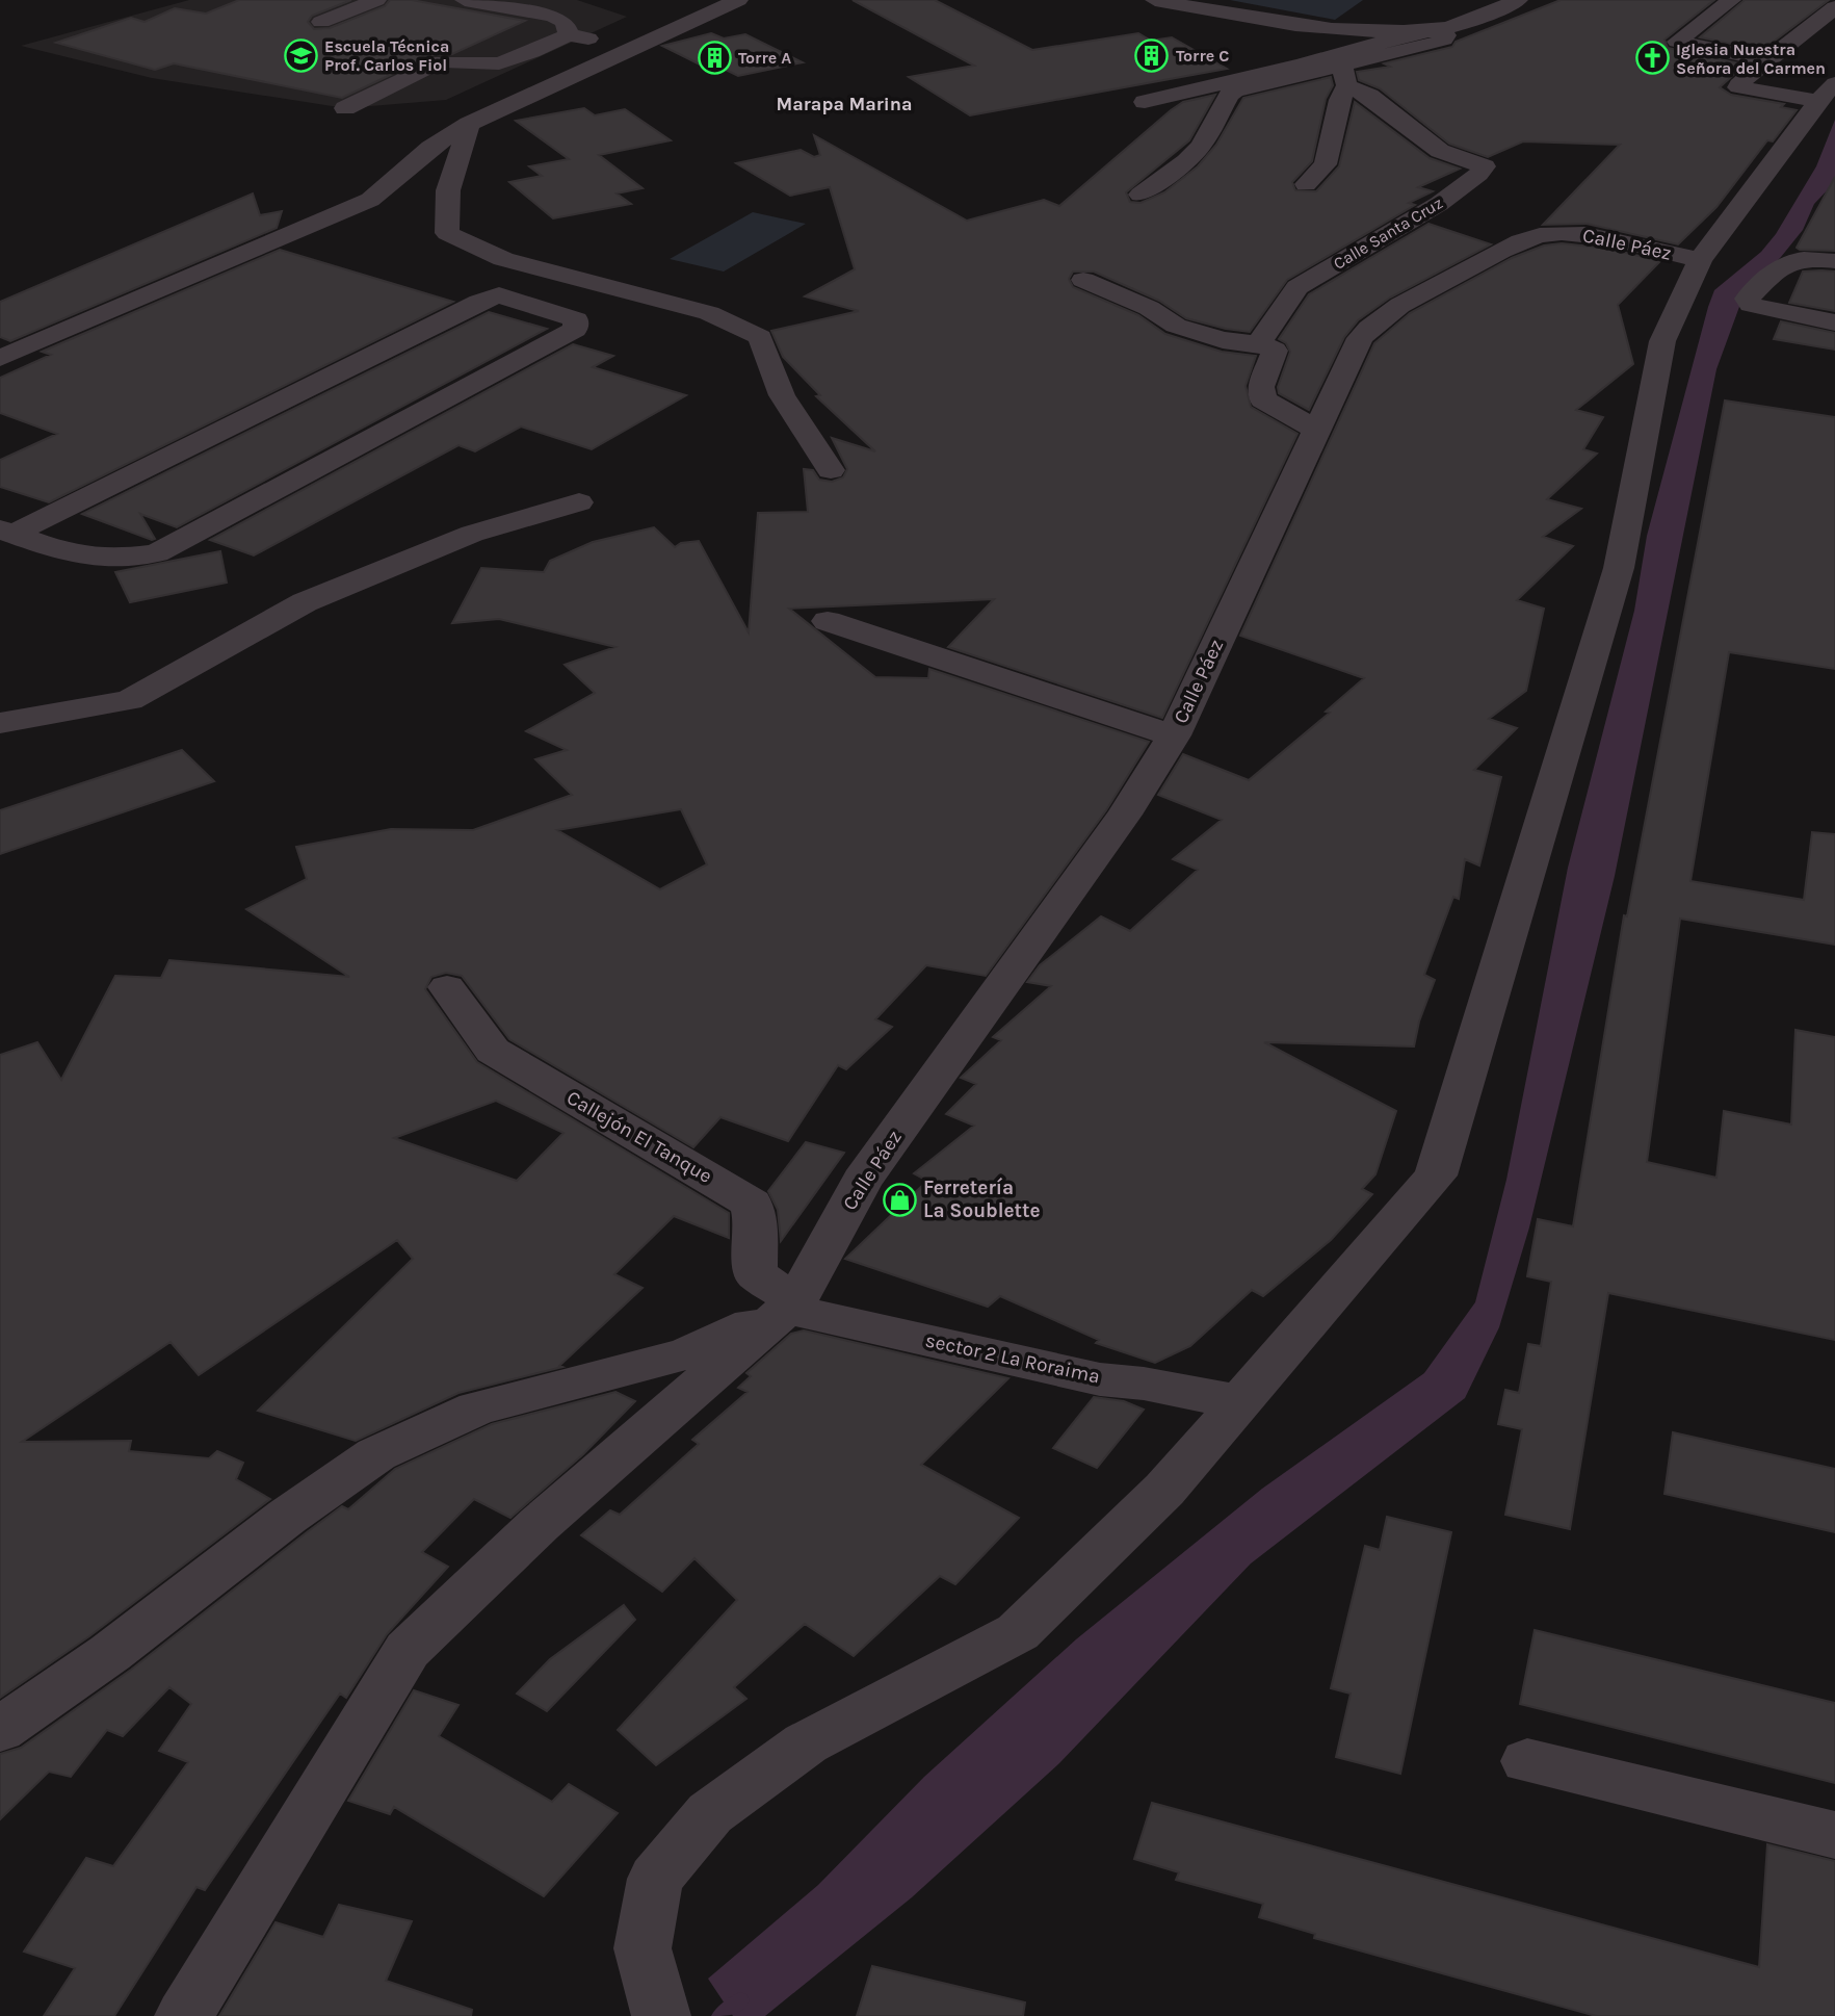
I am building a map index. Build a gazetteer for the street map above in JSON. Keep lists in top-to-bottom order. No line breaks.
{"streets":{"street":["Calle Santa Cruz","Calle Páez","Callejón El Tanque","sector 2 La Roraima"]},"crossings":[["Calle Páez","Callejón El Tanque"],["Calle Páez","sector 2 La Roraima"],["Callejón El Tanque","sector 2 La Roraima"]],"districts":["Marapa Marina"],"places":{"school or university":["Escuela Técnica Prof. Carlos Fiol"],"building":["Torre C","Torre A"],"church":["Iglesia Nuestra Señora del Carmen"],"shop":["Ferretería La Soublette"]}}
